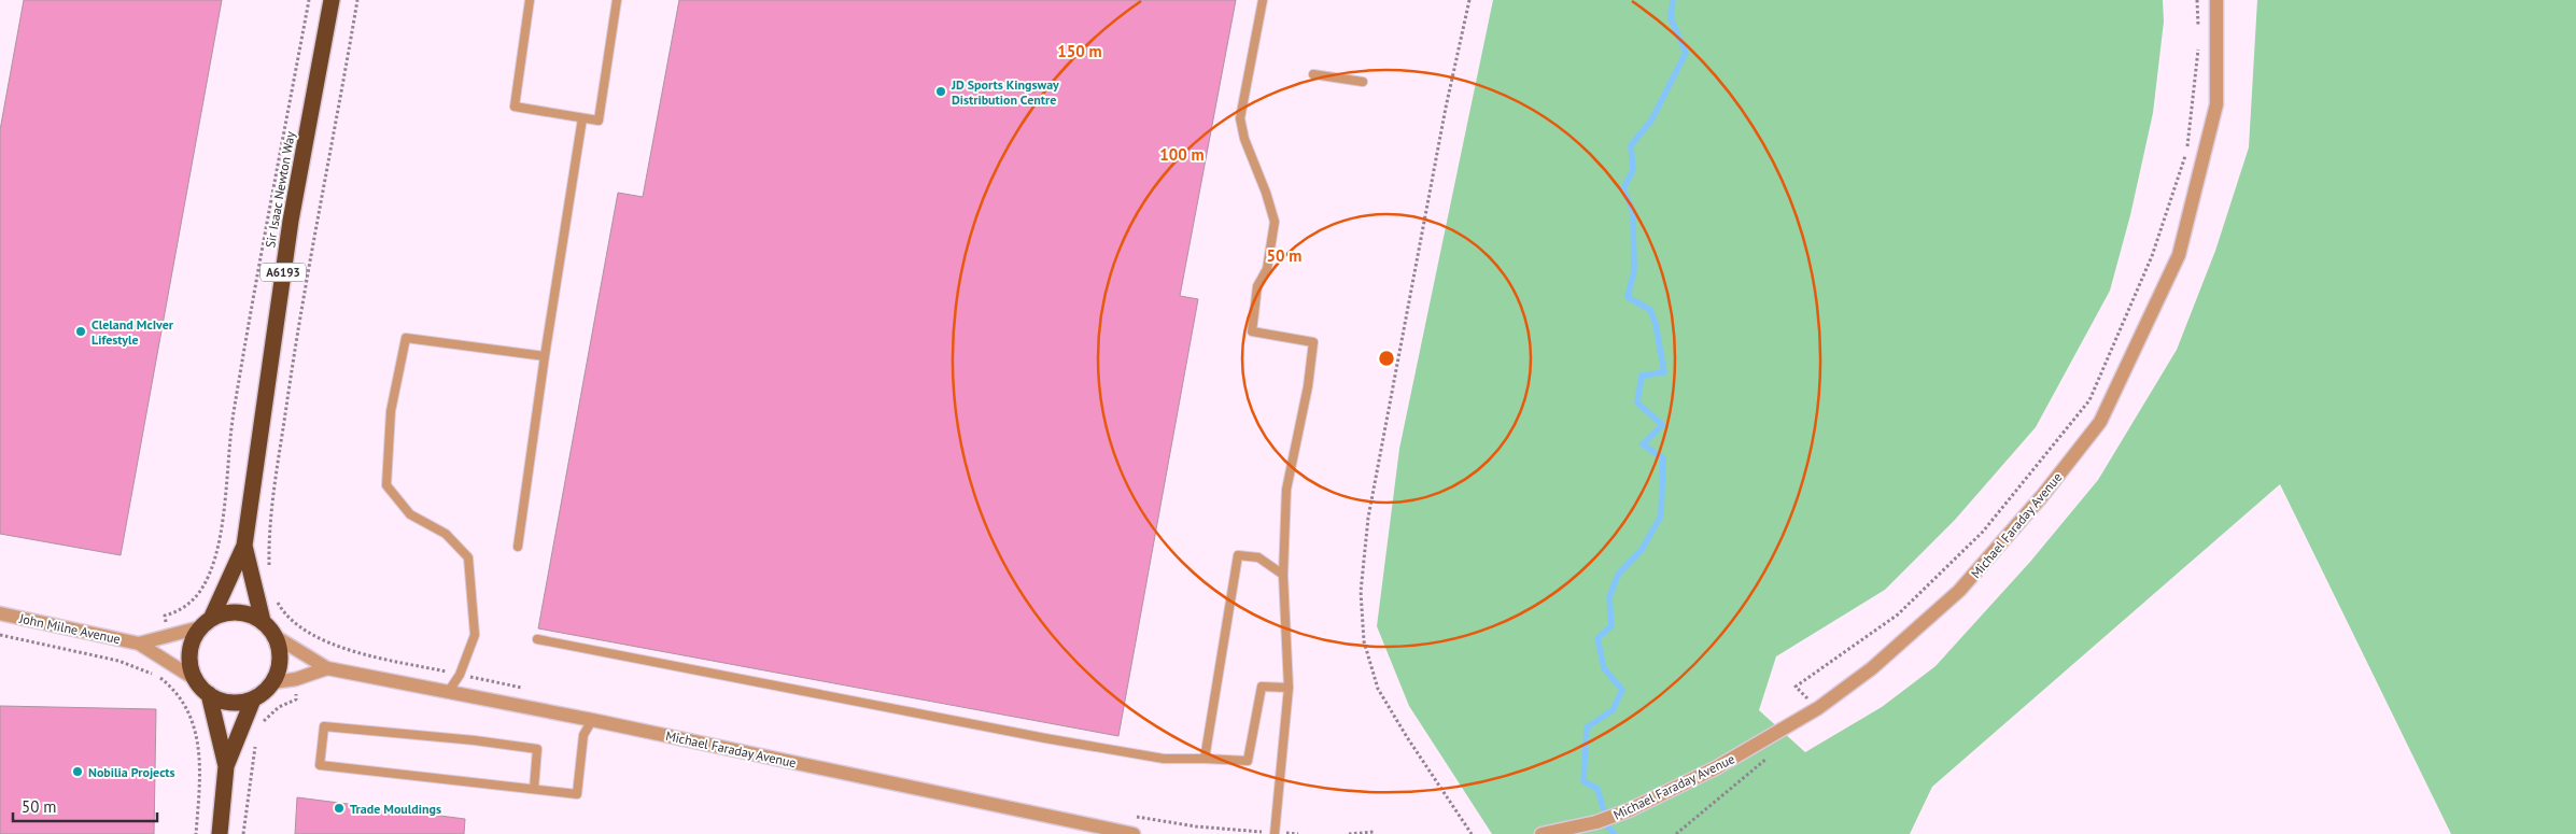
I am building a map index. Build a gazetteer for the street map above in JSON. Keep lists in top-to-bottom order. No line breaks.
{"streets":{"highway":["Sir Isaac Newton Way","A6193"],"street":["Michael Faraday Avenue","John Milne Avenue"]},"crossings":[["Sir Isaac Newton Way","A6193"],["Sir Isaac Newton Way","John Milne Avenue"],["A6193","John Milne Avenue"]],"places":["JD Sports Kingsway Distribution Centre","Cleland McIver Lifestyle","Nobilia Projects","Trade Mouldings"],"scale_bar":"50 m","rings":["150 m","100 m","50 m"]}
